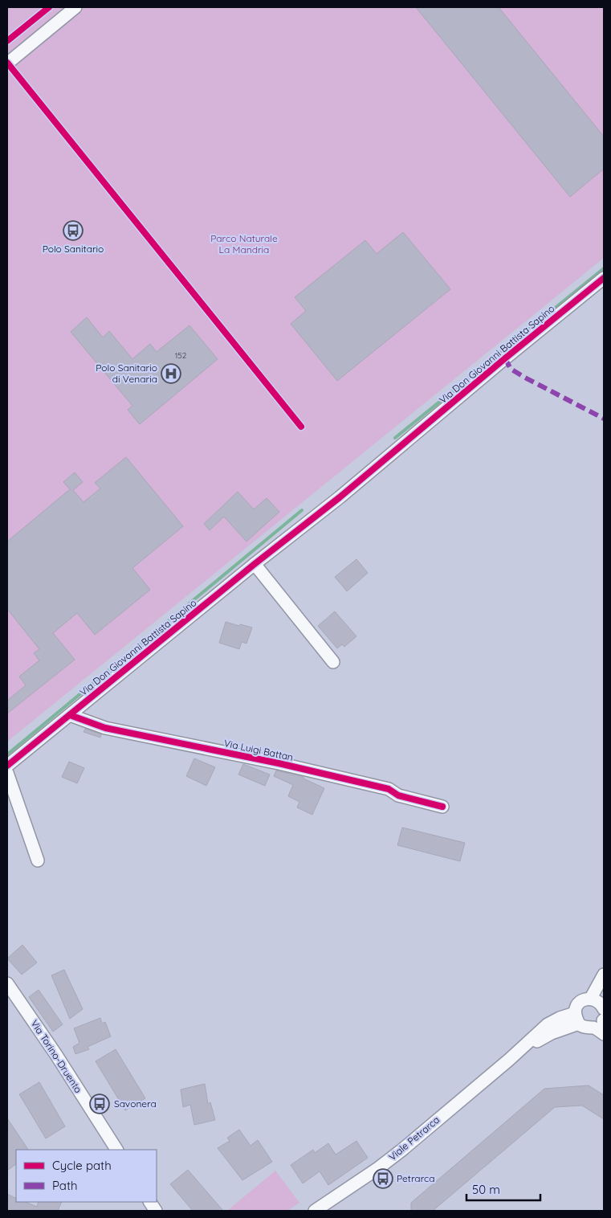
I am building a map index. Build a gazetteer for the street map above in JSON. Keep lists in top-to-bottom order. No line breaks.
{"streets":{"street":["Via Don Giovanni Battista Sapino","Via Luigi Battan","Via Torino-Druento","Viale Petrarca"]},"crossings":[["Via Don Giovanni Battista Sapino","Via Luigi Battan"]],"parks":["Parco Naturale La Mandria"],"places":{"bus stop":["Polo Sanitario","Savonera","Petrarca"],"hospital":["Polo Sanitario di Venaria"]},"house_numbers":["152"],"legend":["Cycle path","Path"],"scale_bar":"50 m"}
